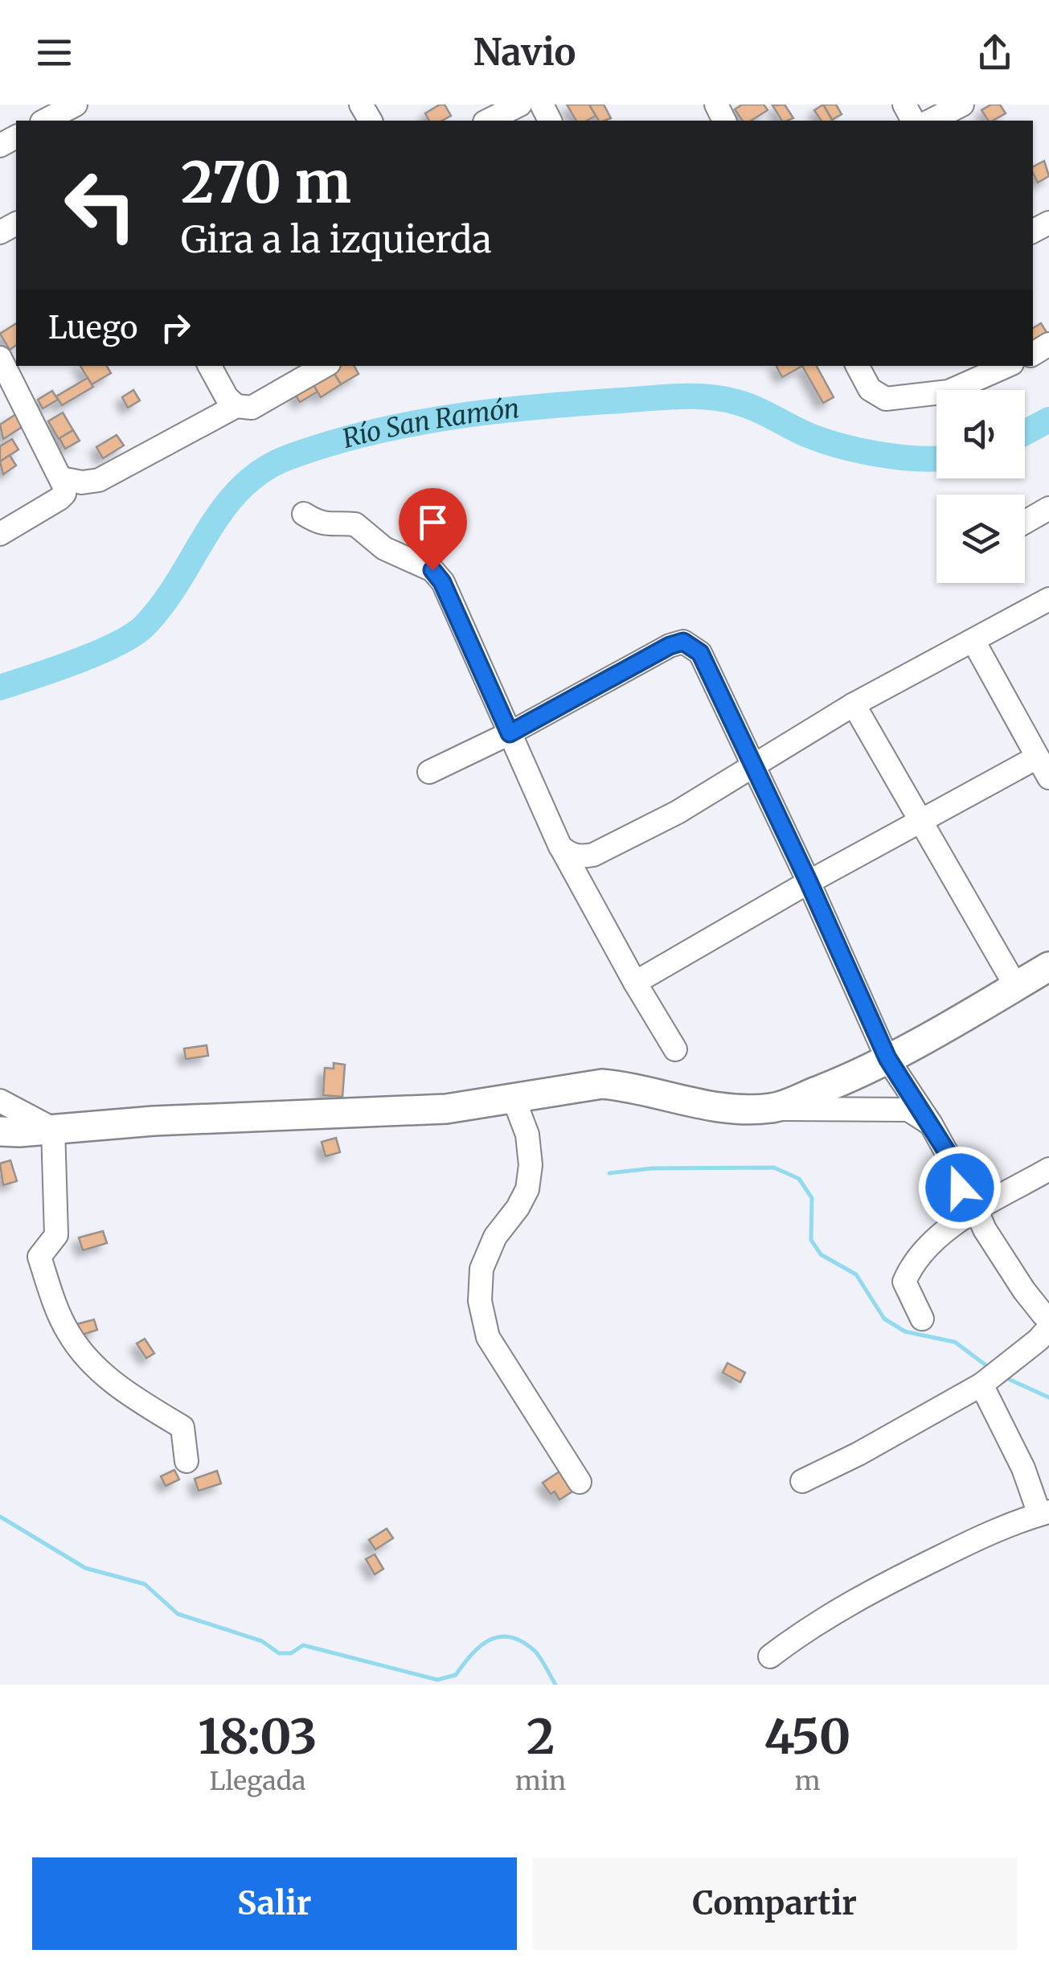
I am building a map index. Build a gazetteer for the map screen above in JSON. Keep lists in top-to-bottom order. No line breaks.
{"water":["Río San Ramón"],"page":{"header":"Navio","turn":["270 m","Gira a la izquierda"],"then":"Luego","eta":["18:03","Llegada","2","min","450","m"],"buttons":["Salir","Compartir"]}}
